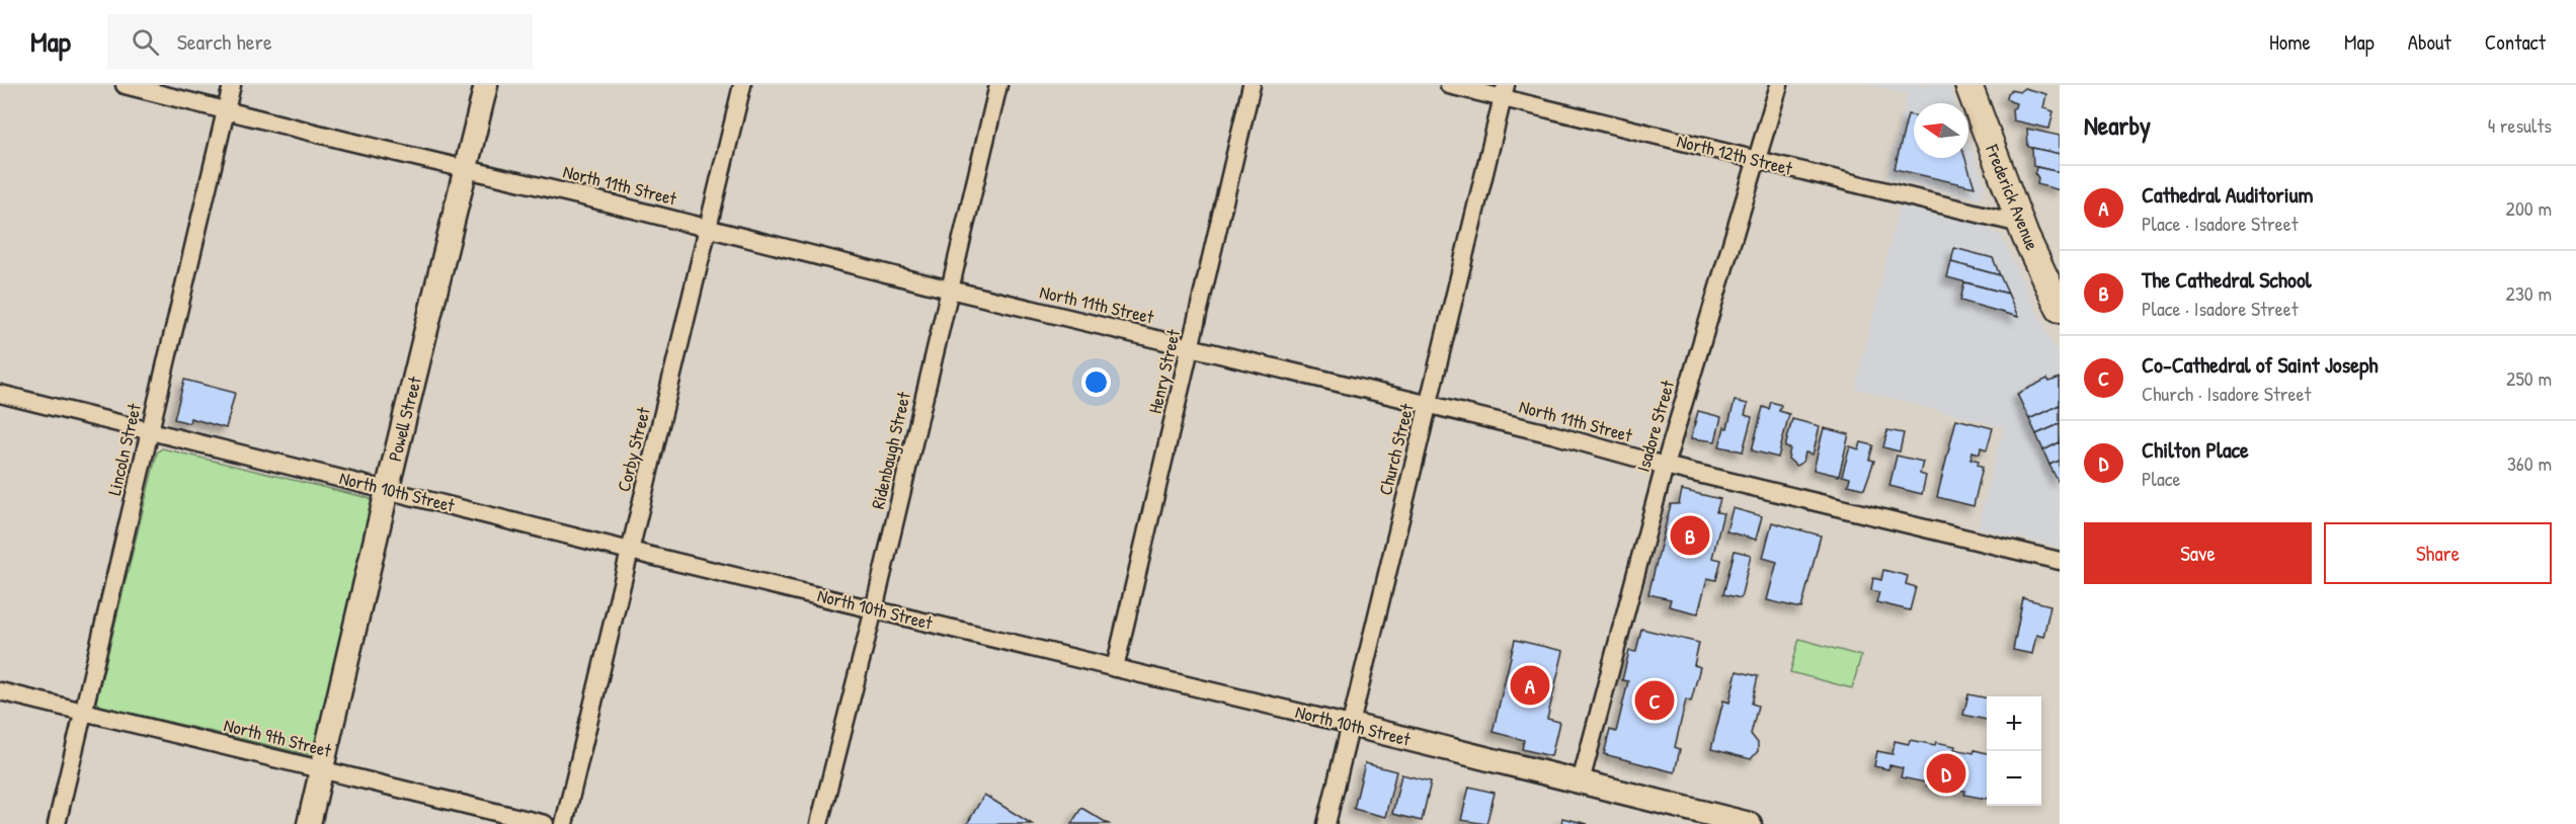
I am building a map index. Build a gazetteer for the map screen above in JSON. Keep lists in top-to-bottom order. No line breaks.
{"streets":{"main road":["Frederick Avenue"],"street":["North 12th Street","North 11th Street","Henry Street","Powell Street","Isadore Street","Lincoln Street","Corby Street","Church Street","Ridenbaugh Street","North 10th Street","North 9th Street"]},"crossings":[["North 12th Street","Frederick Avenue"],["North 12th Street","Isadore Street"],["North 12th Street","Church Street"],["North 11th Street","Henry Street"],["North 11th Street","Powell Street"],["North 11th Street","Isadore Street"],["North 11th Street","Lincoln Street"],["North 11th Street","Corby Street"],["North 11th Street","Church Street"],["North 11th Street","Ridenbaugh Street"],["Henry Street","North 10th Street"],["Powell Street","North 10th Street"],["Powell Street","North 9th Street"],["Isadore Street","North 10th Street"],["Lincoln Street","North 10th Street"],["Lincoln Street","North 9th Street"],["Corby Street","North 10th Street"],["Church Street","North 10th Street"],["Ridenbaugh Street","North 10th Street"]],"north":"left","page":{"header":"Map","search":"Search here","nav":["Home","Map","About","Contact"],"heading":["Nearby","4 results"],"list":[{"mark":"A","name":"Cathedral Auditorium","note":"Place · Isadore Street","value":"200 m"},{"mark":"B","name":"The Cathedral School","note":"Place · Isadore Street","value":"230 m"},{"mark":"C","name":"Co-Cathedral of Saint Joseph","note":"Church · Isadore Street","value":"250 m"},{"mark":"D","name":"Chilton Place","note":"Place","value":"360 m"}],"buttons":["Save","Share"],"pins":["B","A","C","D"],"map_buttons":["+","−"]}}
